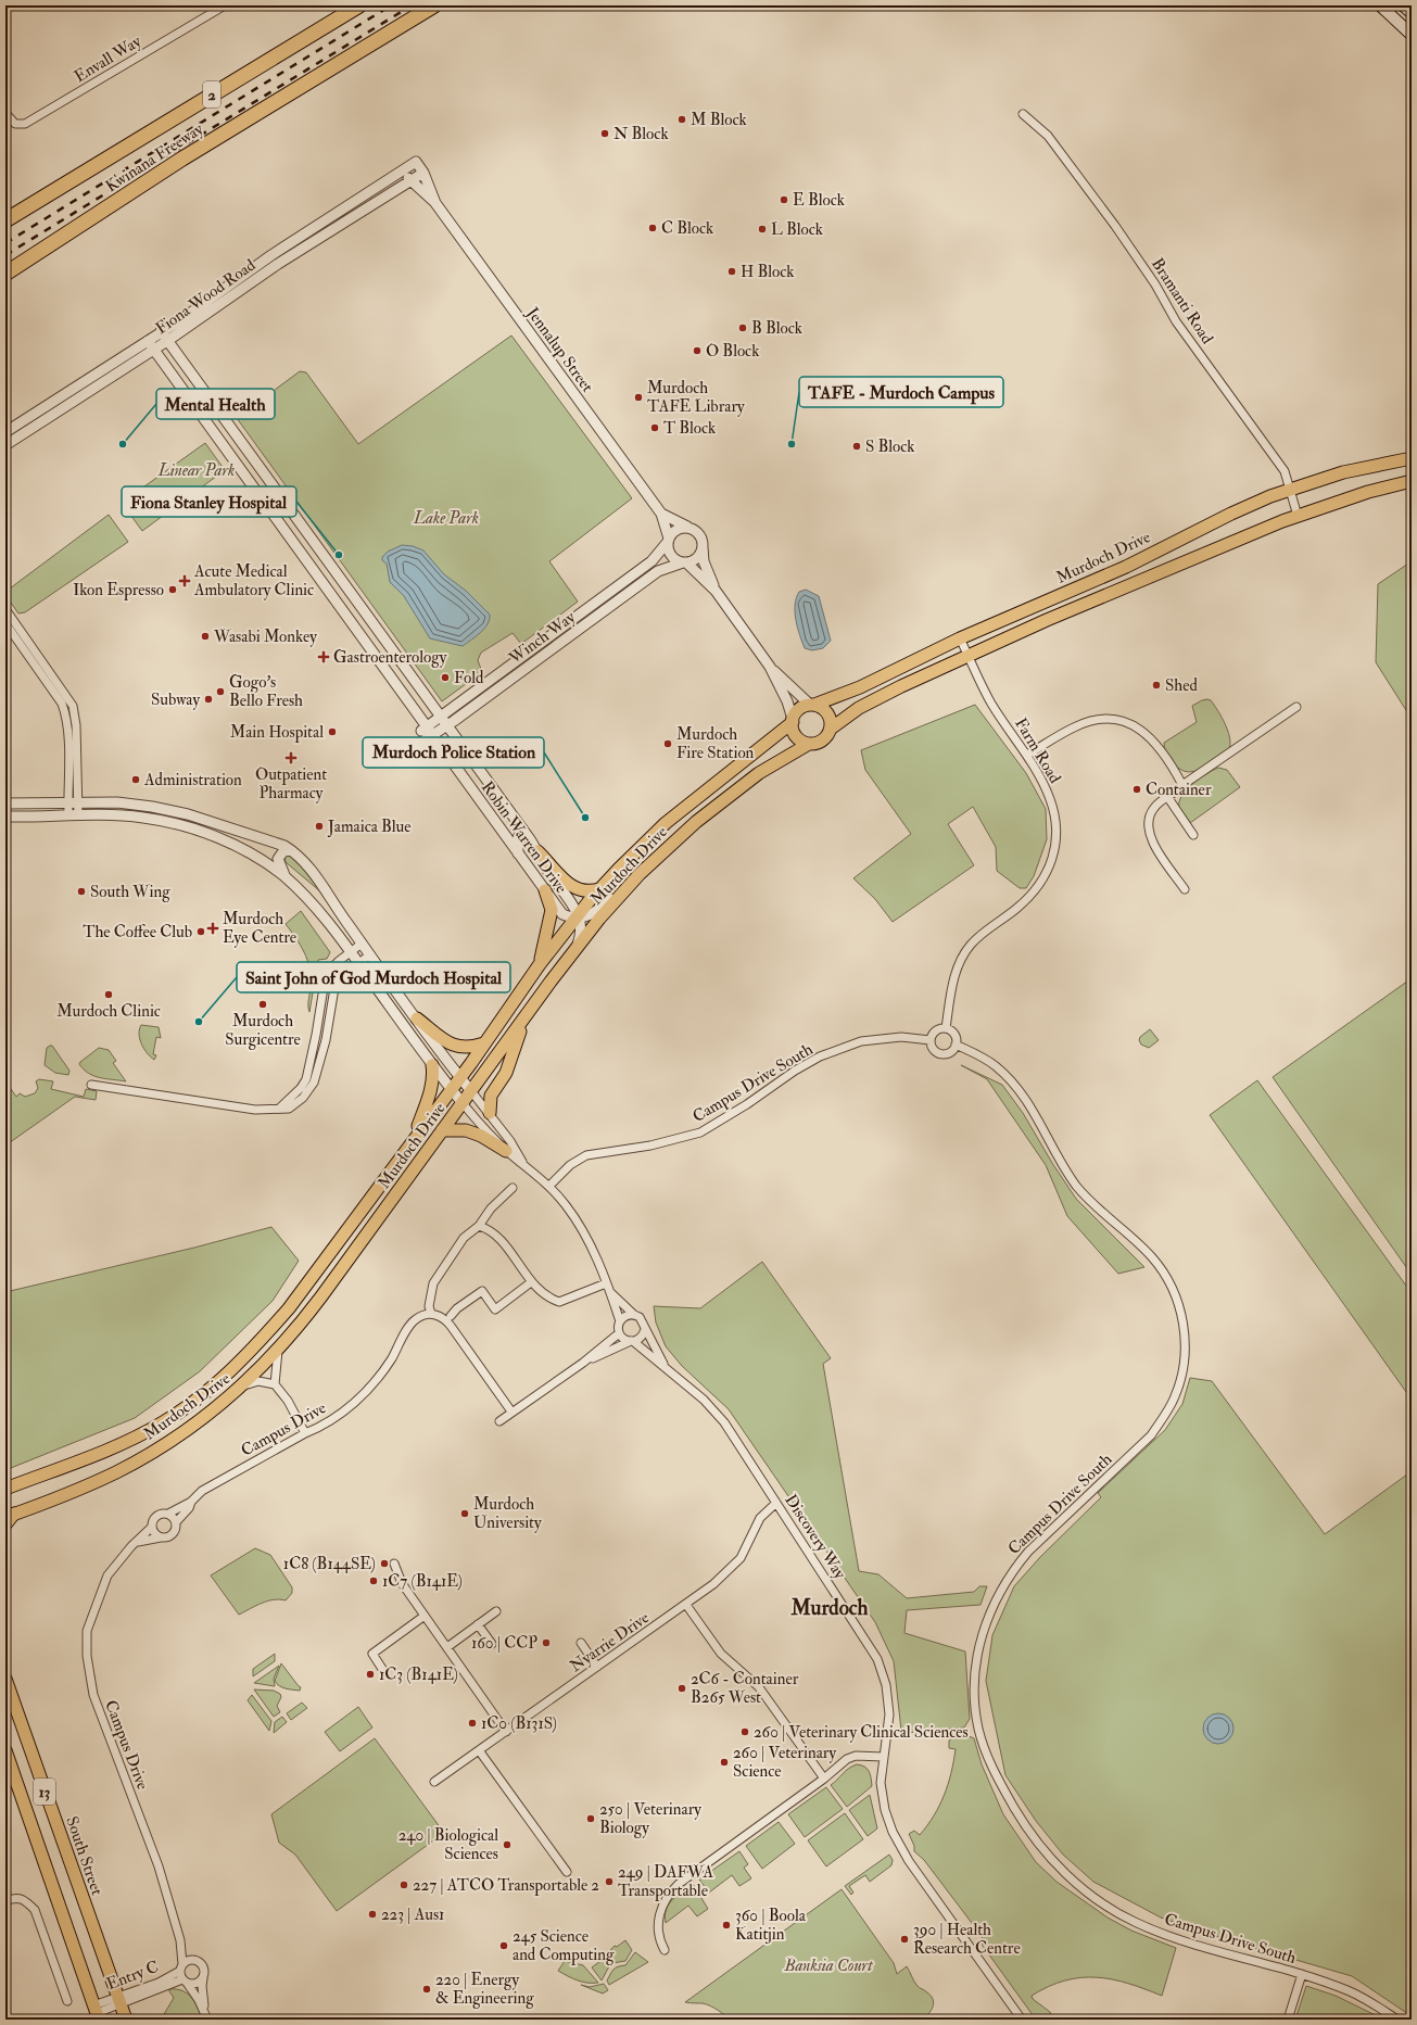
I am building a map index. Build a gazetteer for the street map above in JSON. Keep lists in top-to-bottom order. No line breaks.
{"streets":{"highway":["2","Kwinana Freeway"],"main road":["Murdoch Drive","13","South Street"],"street":["Envall Way","Fiona Wood Road","Bramanti Road","Jennalup Street","Winch Way","Farm Road","Robin Warren Drive","Campus Drive South","Campus Drive","Discovery Way","Nyarrie Drive","Entry C"]},"crossings":[["Fiona Wood Road","Jennalup Street"],["Fiona Wood Road","Robin Warren Drive"],["Bramanti Road","Murdoch Drive"],["Jennalup Street","Murdoch Drive"],["Jennalup Street","Winch Way"],["Murdoch Drive","Farm Road"],["Murdoch Drive","Robin Warren Drive"],["Winch Way","Robin Warren Drive"],["Farm Road","Campus Drive South"],["Campus Drive","Entry C"],["Discovery Way","Nyarrie Drive"],["13","Entry C"],["South Street","Entry C"]],"districts":["Murdoch"],"parks":["Linear Park","Lake Park","Banksia Court"],"places":{"other":["M Block","N Block","E Block","C Block","L Block","H Block","B Block","O Block","Murdoch TAFE Library","T Block","Mental Health","TAFE - Murdoch Campus","S Block","Fiona Stanley Hospital","Ikon Espresso","Wasabi Monkey","Fold","Shed","Gogo's Bello Fresh","Subway","Main Hospital","Murdoch Fire Station","Administration","Container","Murdoch Police Station","Jamaica Blue","South Wing","The Coffee Club","Murdoch Clinic","Murdoch Surgicentre","Saint John of God Murdoch Hospital","Murdoch University","1C8 (B144SE)","1C7 (B141E)","160 | CCP","1C3 (B141E)","2C6 - Container B265 West","1C0 (B131S)","260 | Veterinary Clinical Sciences","260 | Veterinary Science","250 | Veterinary Biology","240 | Biological Sciences","249 | DAFWA Transportable","227 | ATCO Transportable 2","223 | Aus1","360 | Boola Katitjin","390 | Health Research Centre","245 Science and Computing","220 | Energy & Engineering"],"health":["Acute Medical Ambulatory Clinic","Gastroenterology","Outpatient Pharmacy","Murdoch Eye Centre"]}}
